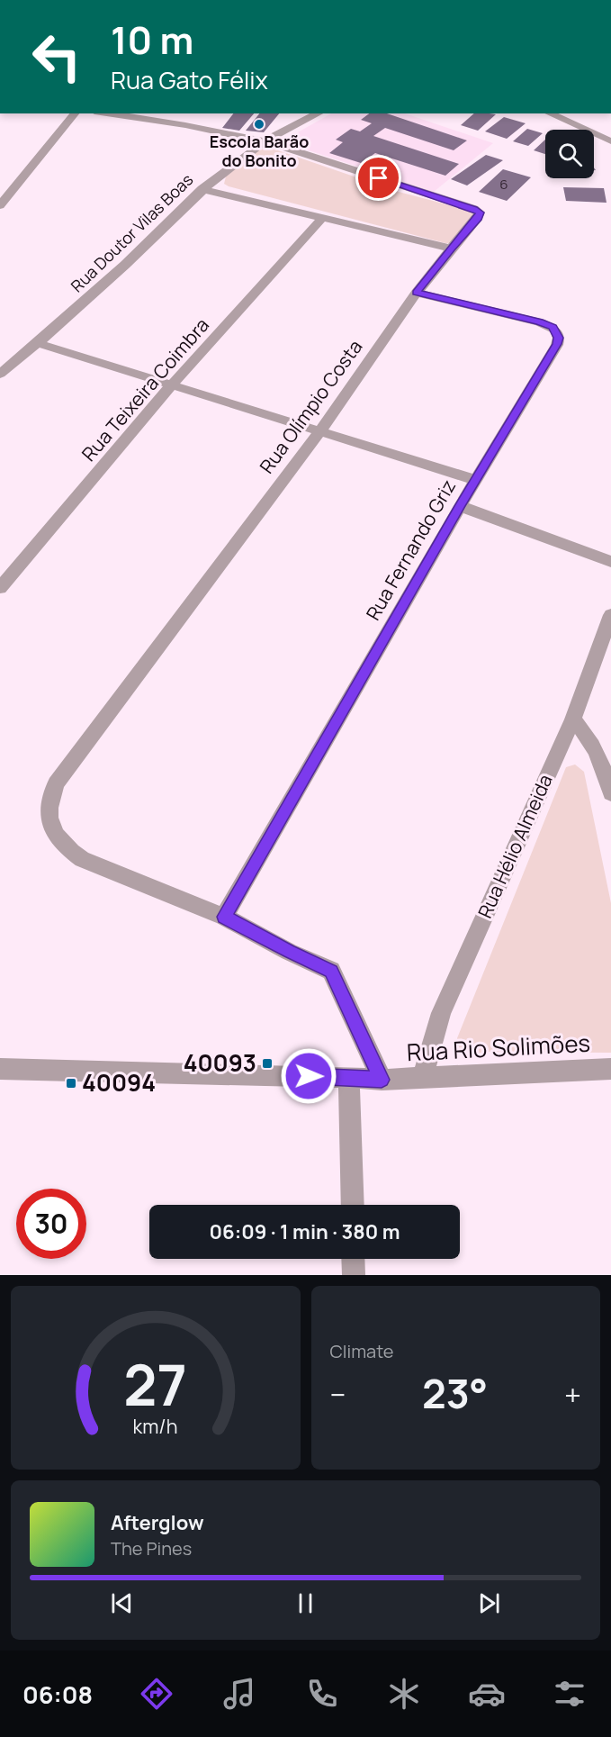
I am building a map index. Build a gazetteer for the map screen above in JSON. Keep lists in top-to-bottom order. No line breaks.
{"streets":{"street":["Rua Doutor Vilas Boas","Rua Teixeira Coimbra","Rua Olímpio Costa","Rua Fernando Griz","Rua Hélio Almeida","Rua Rio Solimões"]},"crossings":[["Rua Doutor Vilas Boas","Rua Olímpio Costa"],["Rua Olímpio Costa","Rua Fernando Griz"],["Rua Hélio Almeida","Rua Rio Solimões"]],"places":{"other":["Escola Barão do Bonito"],"transit":["40093","40094"]},"house_numbers":["6"],"page":{"turn":["10 m","Rua Gato Félix"],"limit":"30","trip":"06:09 · 1 min · 380 m","tile":"Climate","heat":["−","23°","+"],"song":["Afterglow","The Pines"],"tabs":"06:08","gauge":["27","km/h"]}}
